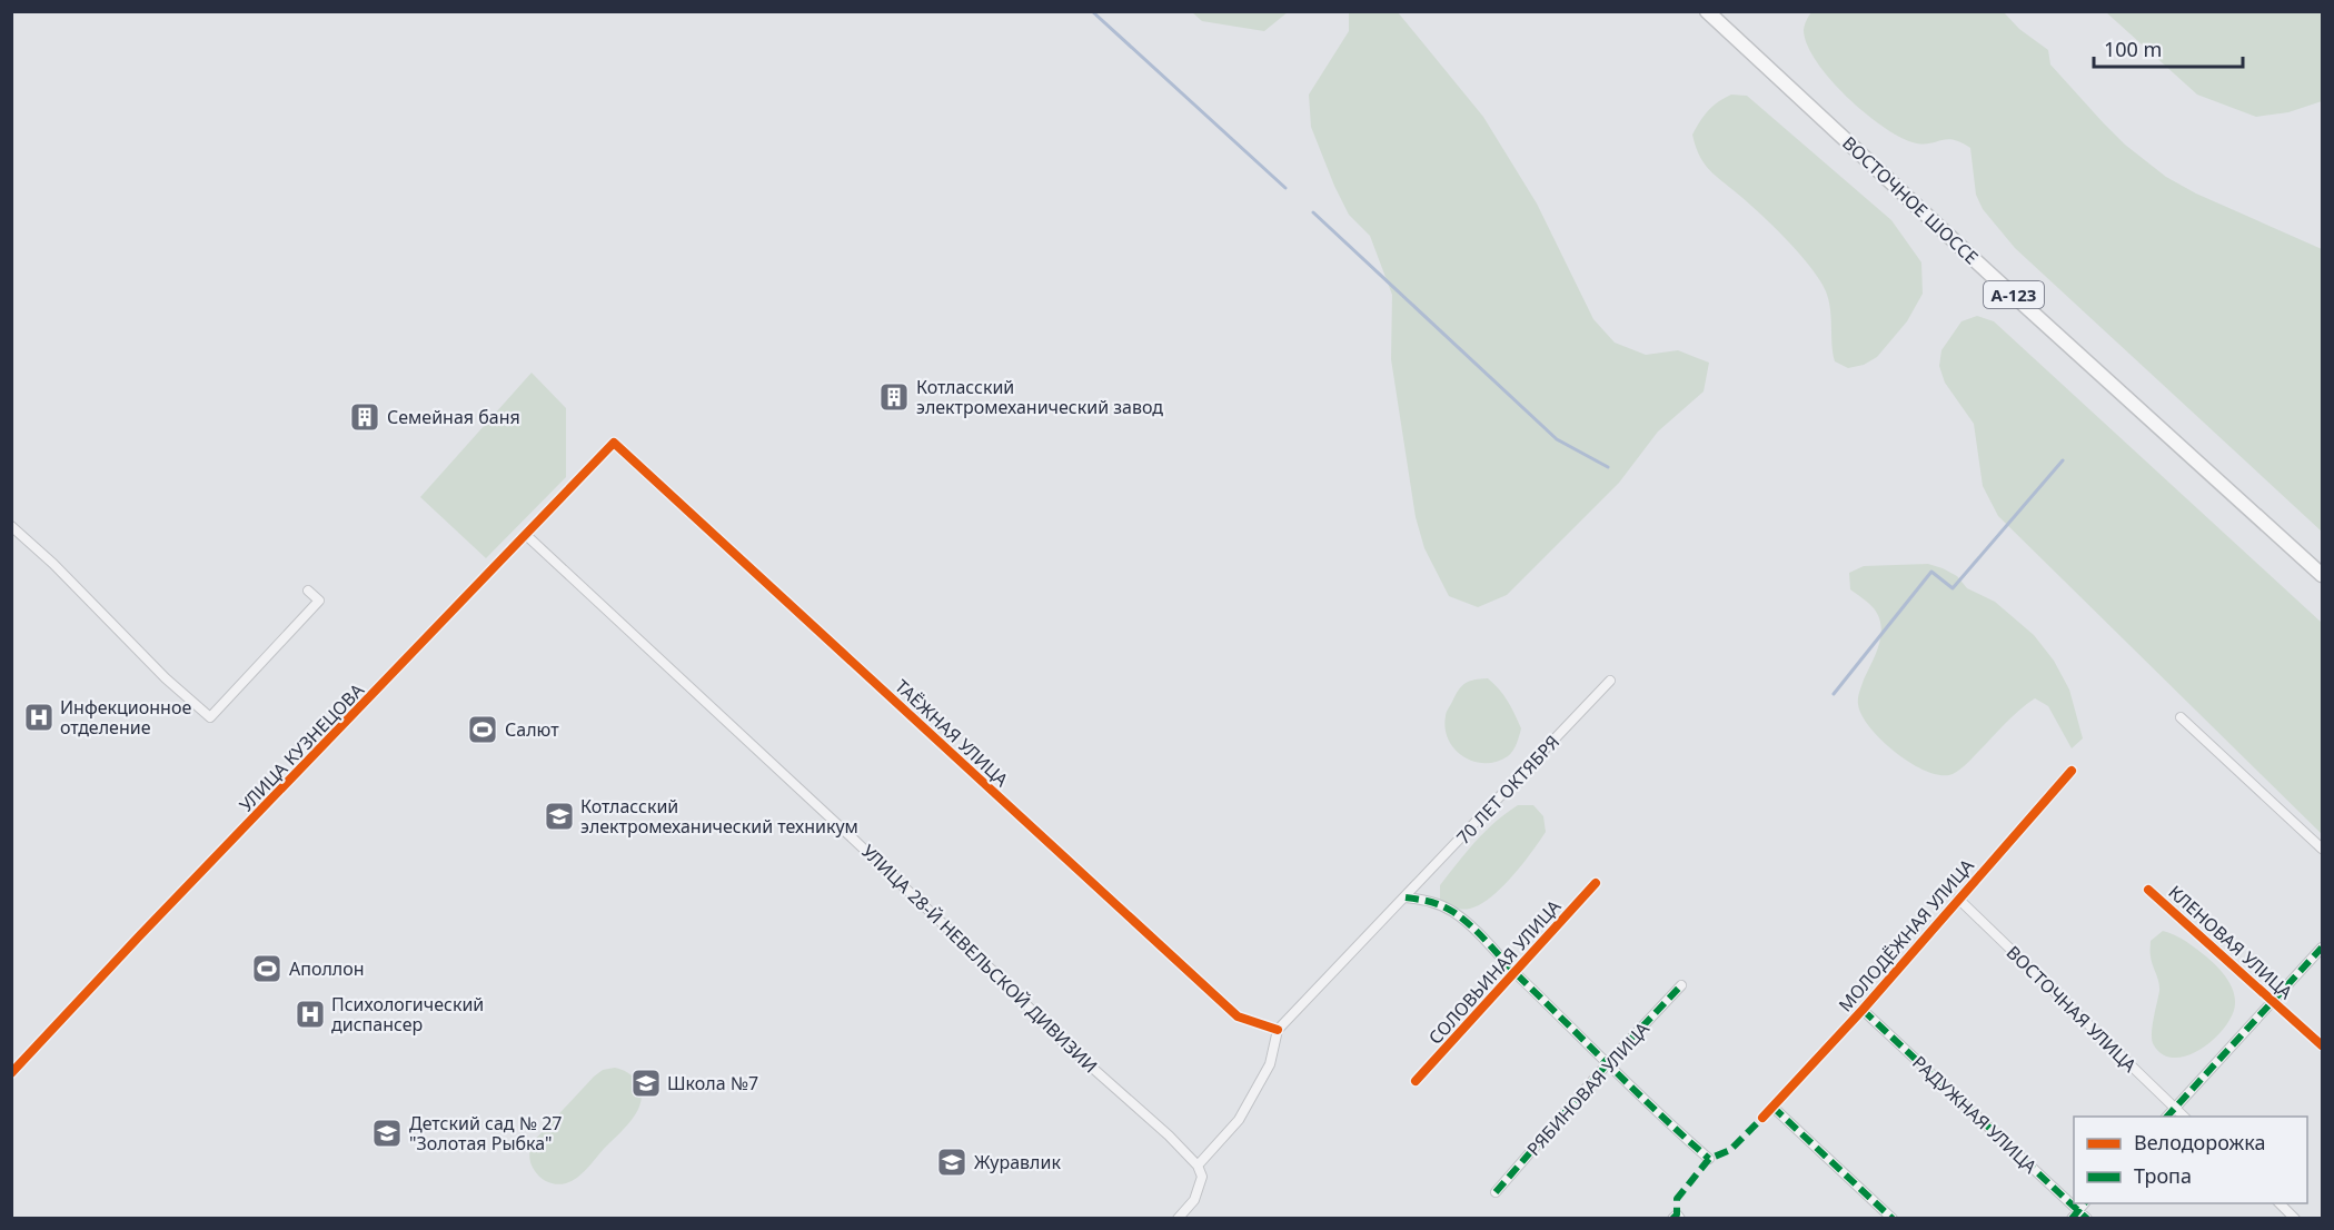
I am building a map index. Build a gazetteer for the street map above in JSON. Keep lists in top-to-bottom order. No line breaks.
{"streets":{"main road":["ВОСТОЧНОЕ ШОССЕ","А-123"],"street":["ТАЁЖНАЯ УЛИЦА","УЛИЦА КУЗНЕЦОВА","70 ЛЕТ ОКТЯБРЯ","МОЛОДЁЖНАЯ УЛИЦА","КЛЕНОВАЯ УЛИЦА","УЛИЦА 28-Й НЕВЕЛЬСКОЙ ДИВИЗИИ","СОЛОВЬИНАЯ УЛИЦА","ВОСТОЧНАЯ УЛИЦА","РЯБИНОВАЯ УЛИЦА","РАДУЖНАЯ УЛИЦА"]},"crossings":[["ТАЁЖНАЯ УЛИЦА","УЛИЦА КУЗНЕЦОВА"],["ТАЁЖНАЯ УЛИЦА","70 ЛЕТ ОКТЯБРЯ"],["УЛИЦА КУЗНЕЦОВА","УЛИЦА 28-Й НЕВЕЛЬСКОЙ ДИВИЗИИ"],["МОЛОДЁЖНАЯ УЛИЦА","ВОСТОЧНАЯ УЛИЦА"],["МОЛОДЁЖНАЯ УЛИЦА","РАДУЖНАЯ УЛИЦА"]],"places":{"building":["Котласский электромеханический завод","Семейная баня"],"hospital":["Инфекционное отделение","Психологический диспансер"],"sports":["Салют","Аполлон"],"school or university":["Котласский электромеханический техникум","Школа №7","Детский сад № 27 \"Золотая Рыбка\"","Журавлик"]},"legend":["Велодорожка","Тропа"],"scale_bar":"100 m"}
